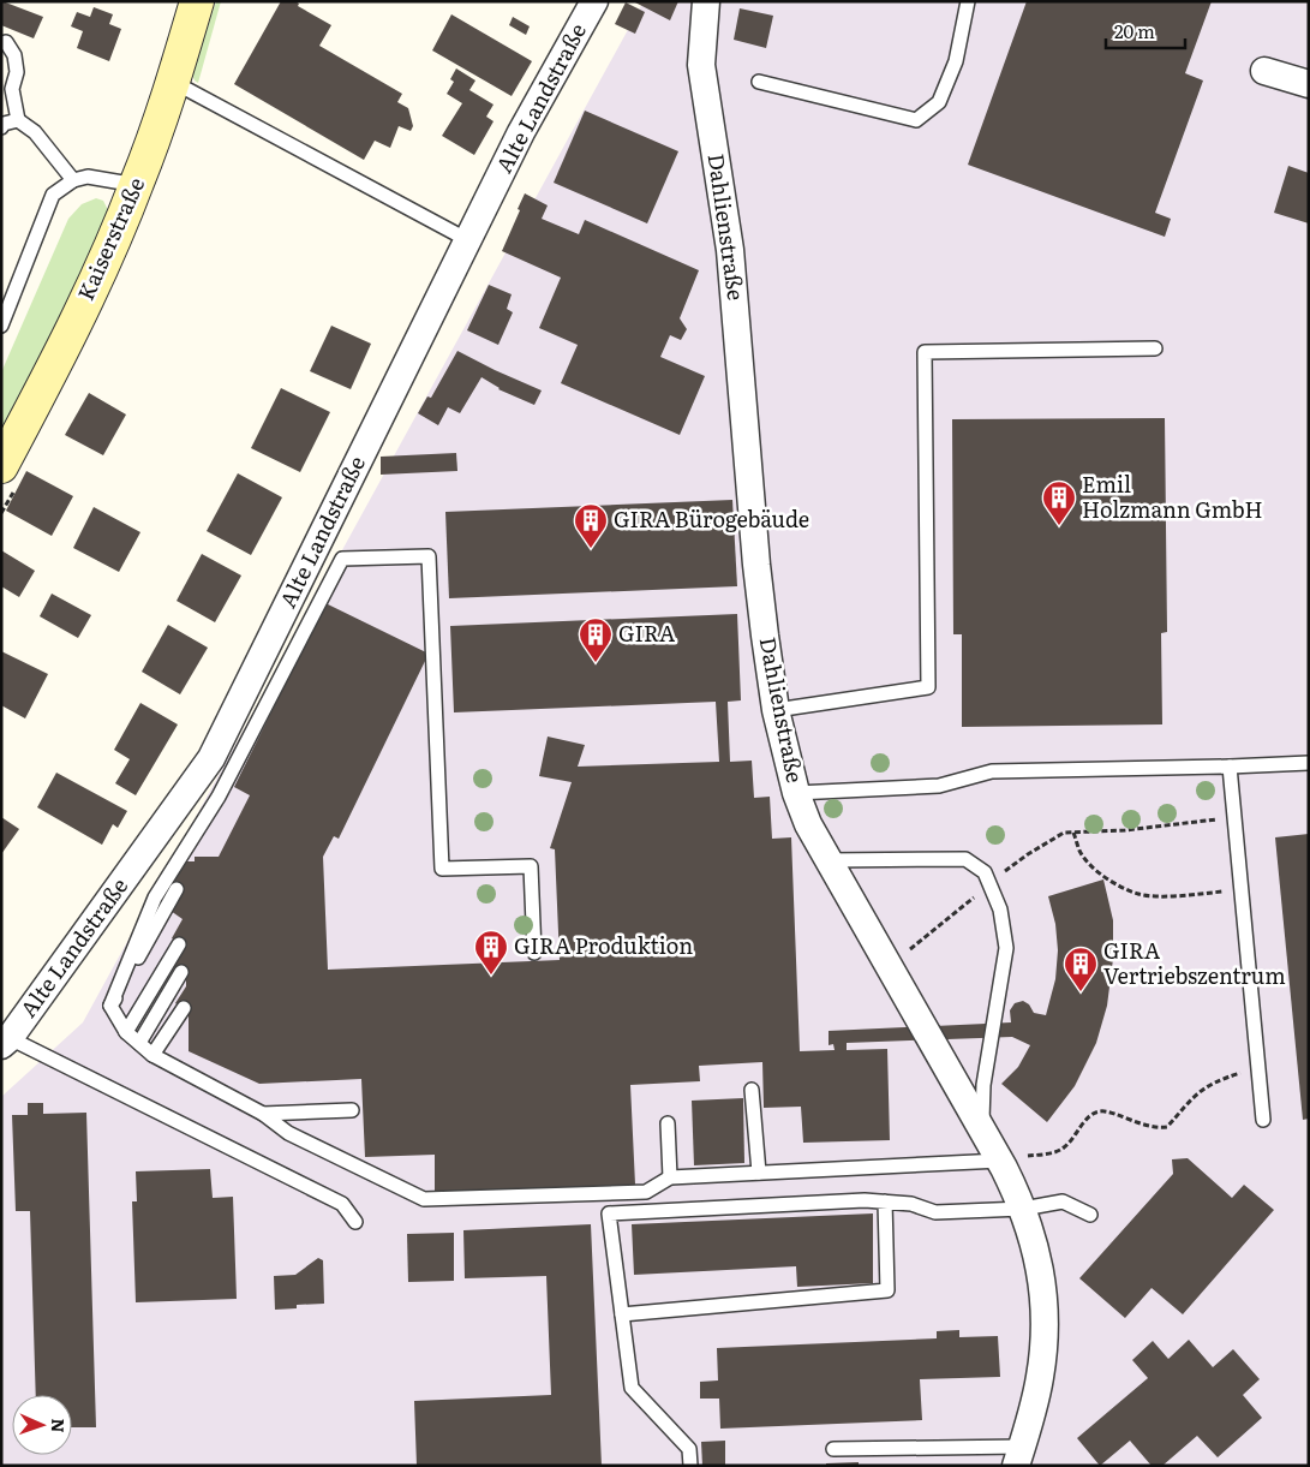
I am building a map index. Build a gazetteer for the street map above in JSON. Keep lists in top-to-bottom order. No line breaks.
{"streets":{"main road":["Kaiserstraße"],"street":["Alte Landstraße","Dahlienstraße"]},"places":{"building":["Emil Holzmann GmbH","GIRA Bürogebäude","GIRA","GIRA Produktion","GIRA Vertriebszentrum"]},"scale_bar":"20 m","north":"right"}
